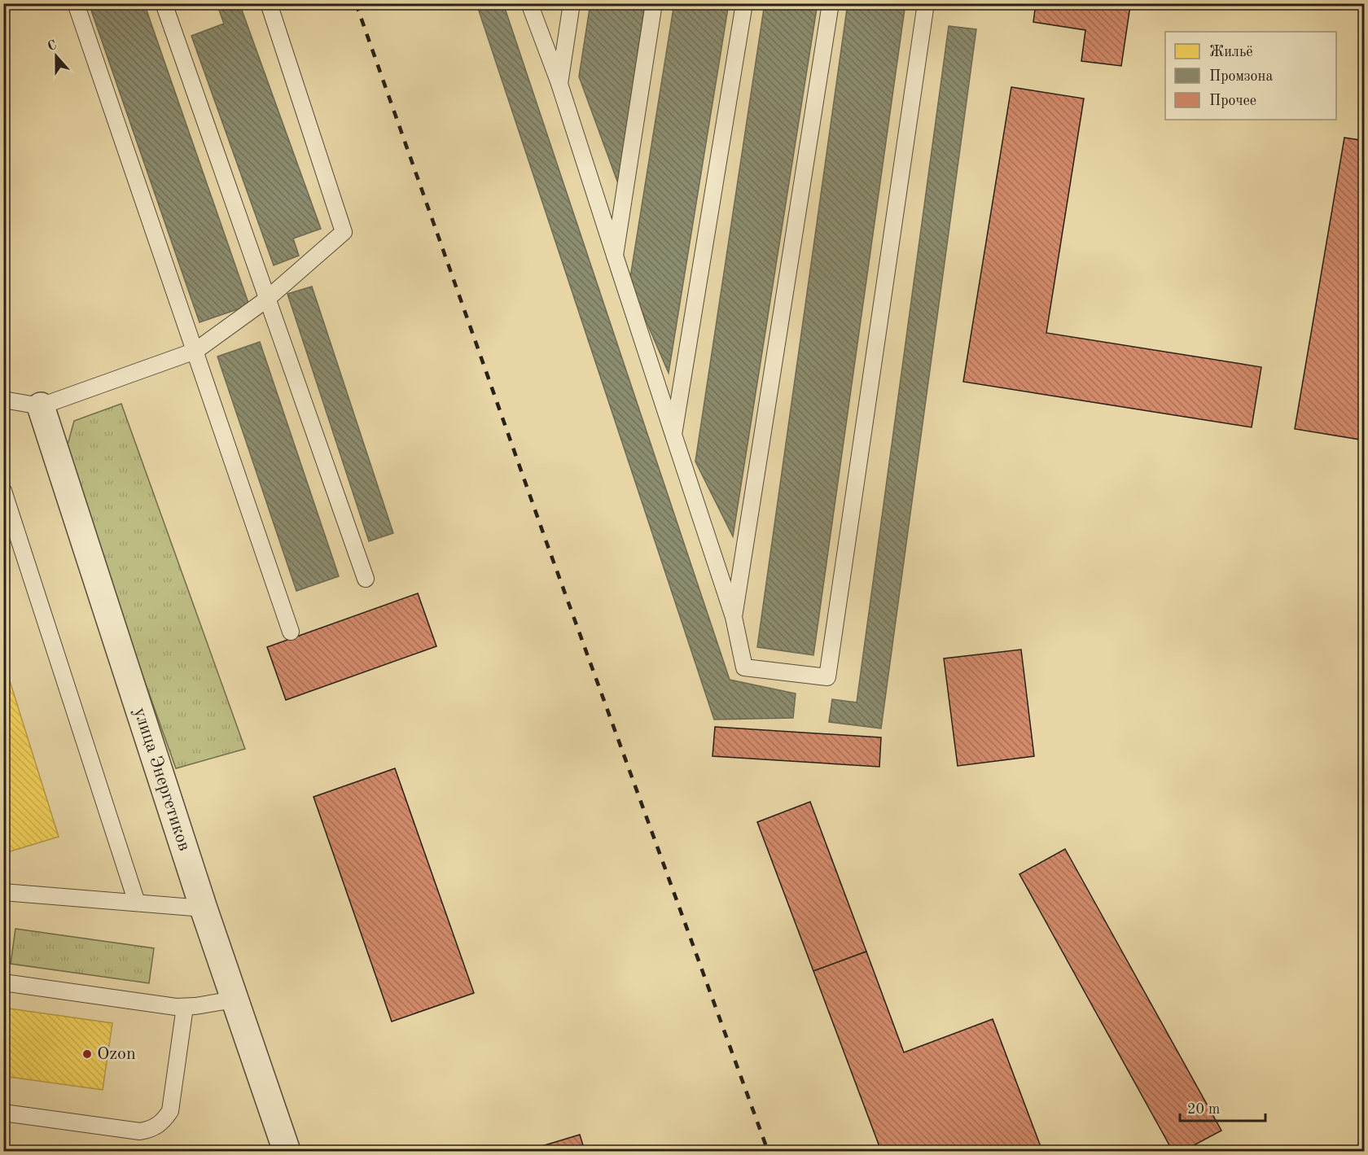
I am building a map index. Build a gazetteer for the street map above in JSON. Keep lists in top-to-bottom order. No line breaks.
{"streets":{"street":["улица Энергетиков"]},"places":["Ozon"],"legend":["Жильё","Промзона","Прочее"],"scale_bar":"20 m","north":"top"}
